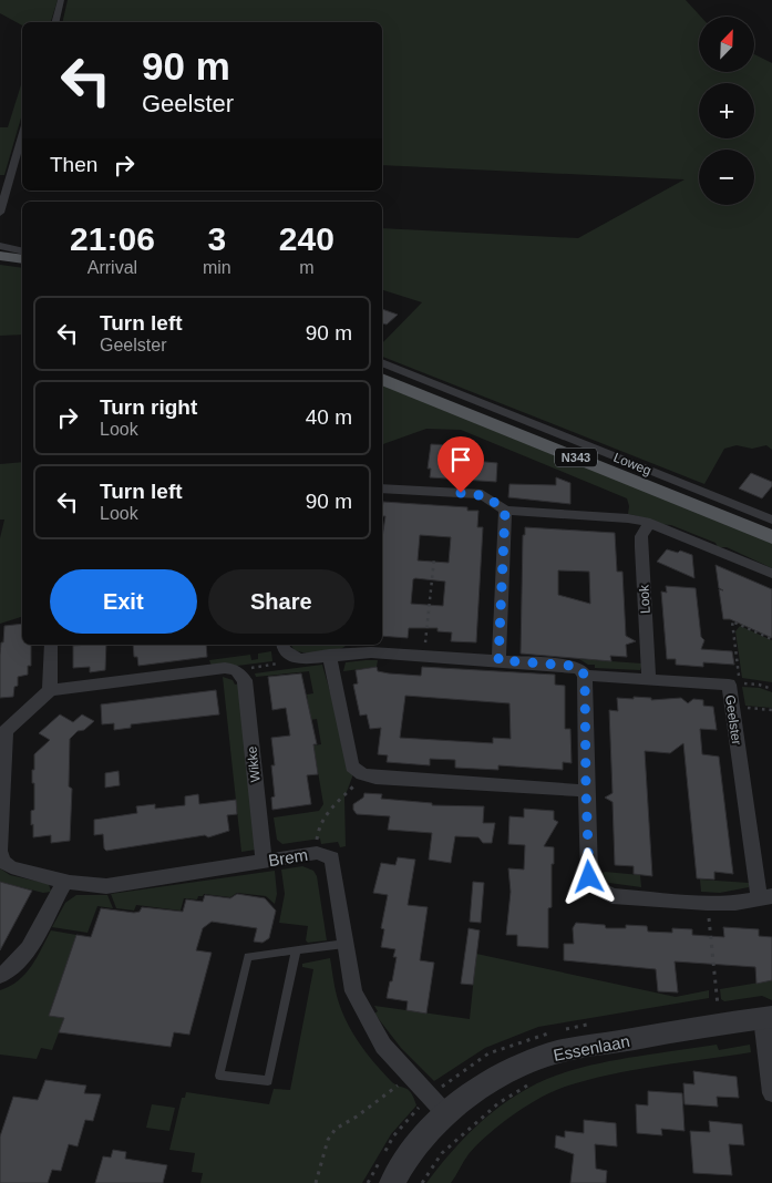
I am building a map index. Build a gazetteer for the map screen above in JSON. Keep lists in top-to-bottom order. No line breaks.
{"streets":{"main road":["N343"],"street":["Loweg","Look","Geelster","Wikke","Brem","Essenlaan"]},"crossings":[["Look","Geelster"],["Wikke","Brem"],["Brem","Essenlaan"]],"north":"top right","page":{"map_buttons":["+","−"],"turn":["90 m","Geelster"],"then":"Then","eta":["21:06","Arrival","3","min","240","m"],"list":[{"name":"Turn left","note":"Geelster","value":"90 m"},{"name":"Turn right","note":"Look","value":"40 m"},{"name":"Turn left","note":"Look","value":"90 m"}],"buttons":["Exit","Share"]}}
